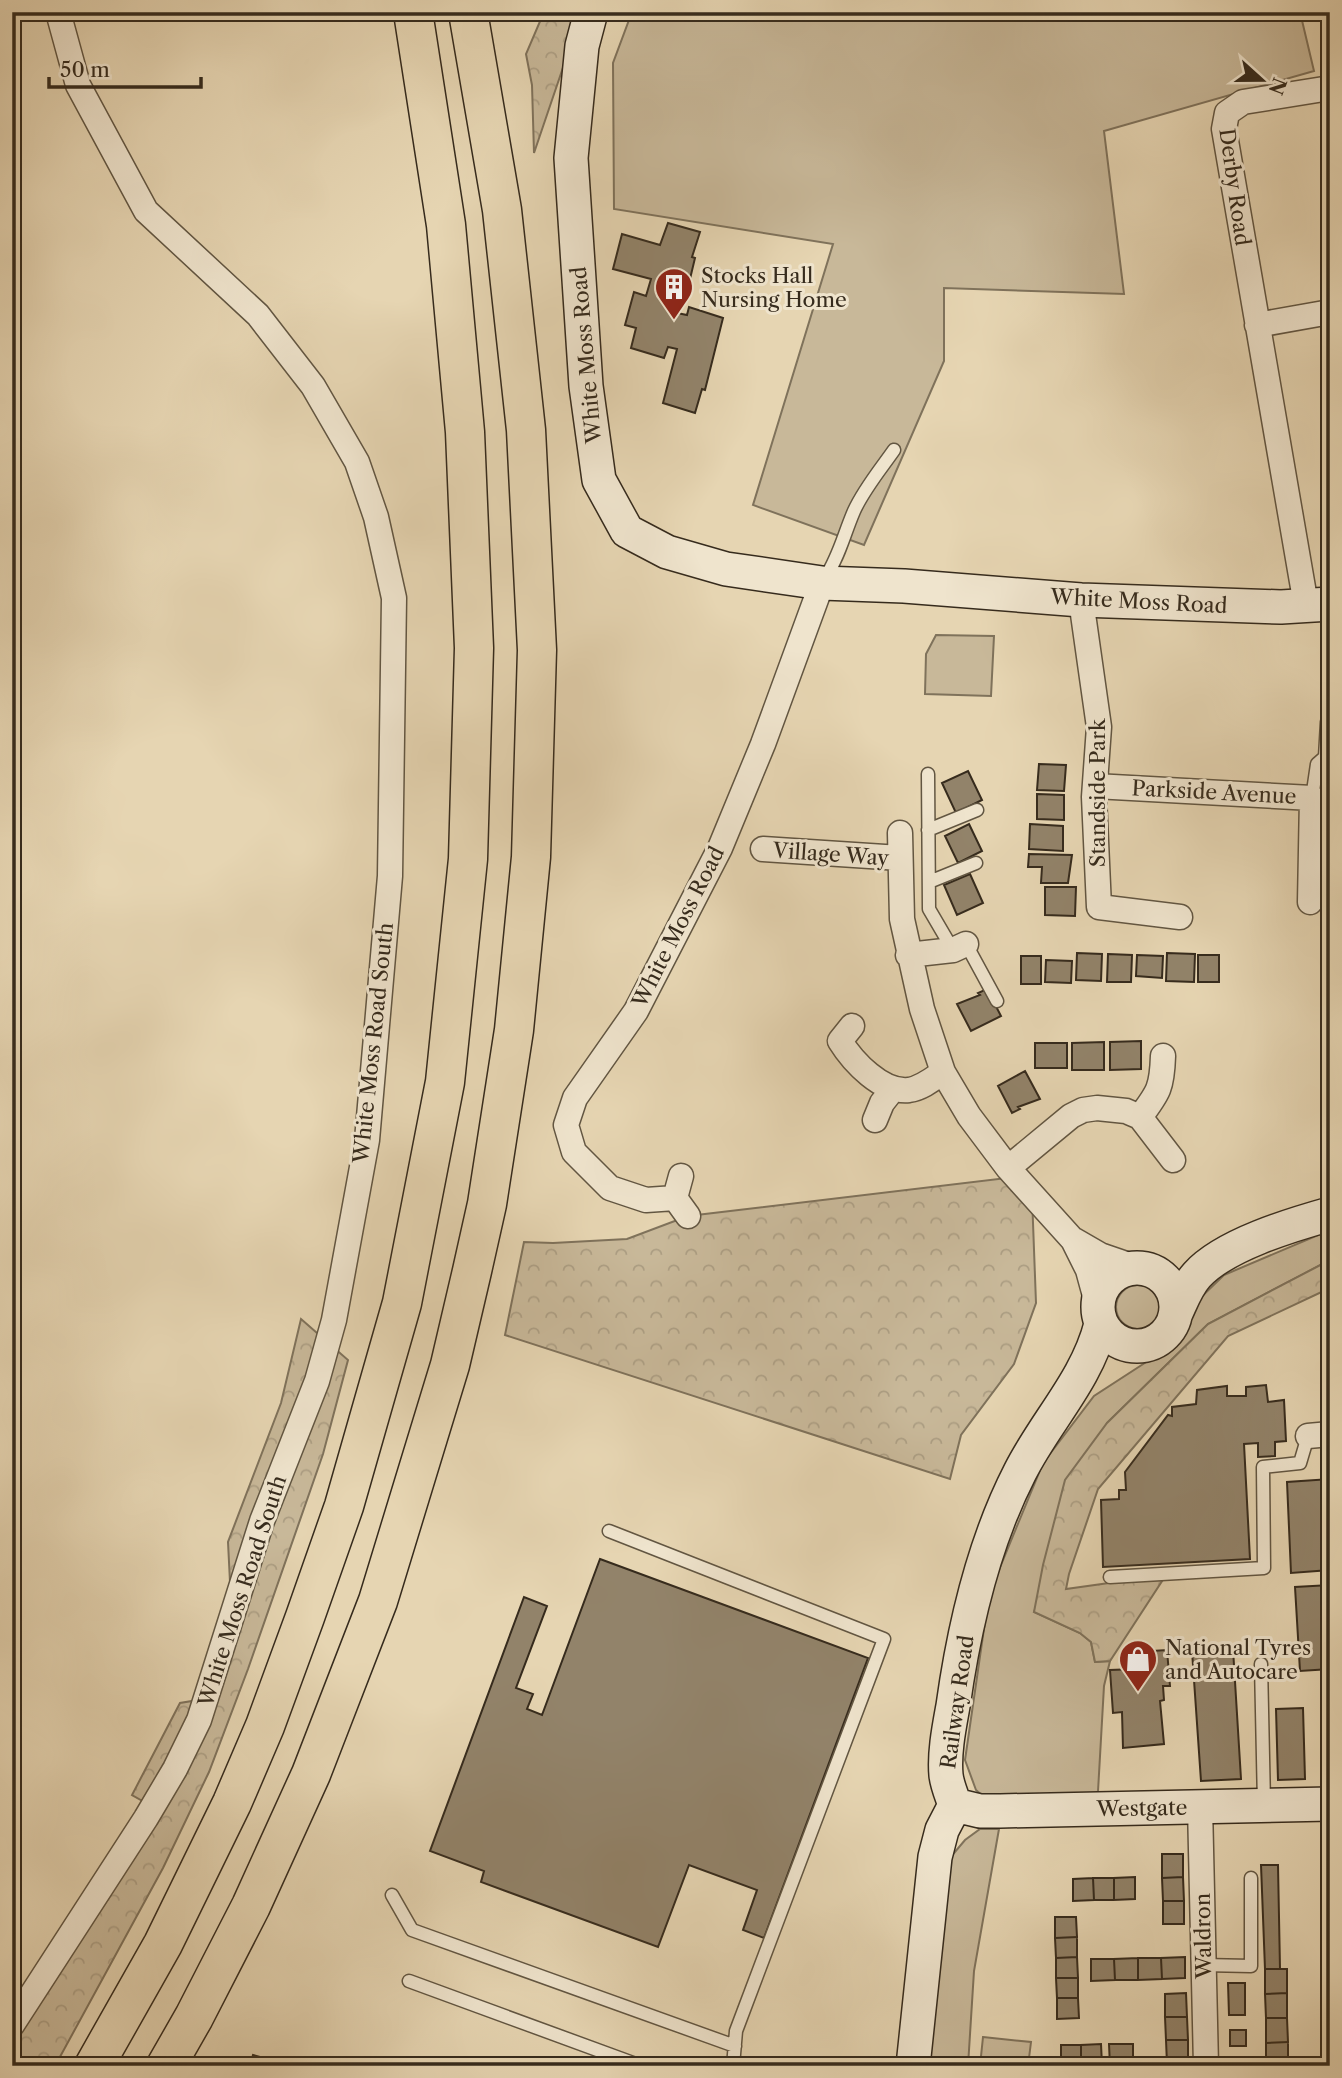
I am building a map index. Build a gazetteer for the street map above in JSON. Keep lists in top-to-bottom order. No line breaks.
{"streets":{"street":["Derby Road","White Moss Road","Parkside Avenue","Standside Park","Village Way","White Moss Road South","Railway Road","Westgate","Waldron"]},"crossings":[["Derby Road","White Moss Road"],["White Moss Road","Standside Park"],["Parkside Avenue","Standside Park"],["Railway Road","Westgate"],["Westgate","Waldron"]],"places":{"building":["Stocks Hall Nursing Home"],"shop":["National Tyres and Autocare"]},"scale_bar":"50 m","north":"right"}
